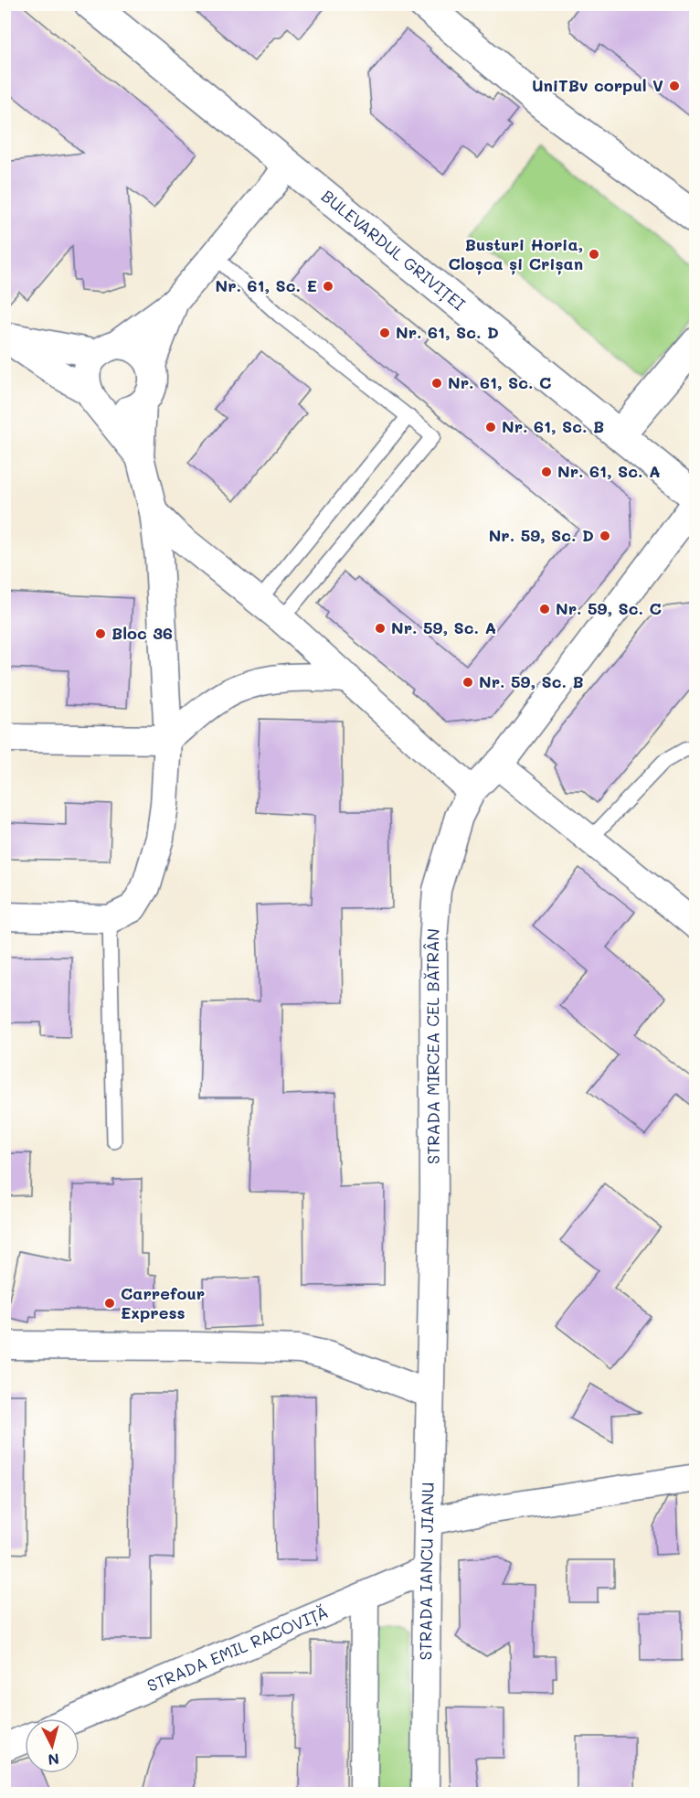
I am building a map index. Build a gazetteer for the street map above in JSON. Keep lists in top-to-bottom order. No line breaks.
{"streets":{"main road":["BULEVARDUL GRIVIȚEI"],"street":["STRADA MIRCEA CEL BĂTRÂN","STRADA IANCU JIANU","STRADA EMIL RACOVIȚĂ"]},"crossings":[["BULEVARDUL GRIVIȚEI","STRADA MIRCEA CEL BĂTRÂN"],["STRADA MIRCEA CEL BĂTRÂN","STRADA IANCU JIANU"],["STRADA IANCU JIANU","STRADA EMIL RACOVIȚĂ"]],"places":["UniTBv corpul V","Busturi Horia, Cloșca și Crișan","Nr. 61, Sc. E","Nr. 61, Sc. D","Nr. 61, Sc. C","Nr. 61, Sc. B","Nr. 61, Sc. A","Nr. 59, Sc. D","Nr. 59, Sc. C","Nr. 59, Sc. A","Bloc 36","Nr. 59, Sc. B","Carrefour Express"],"north":"bottom"}
